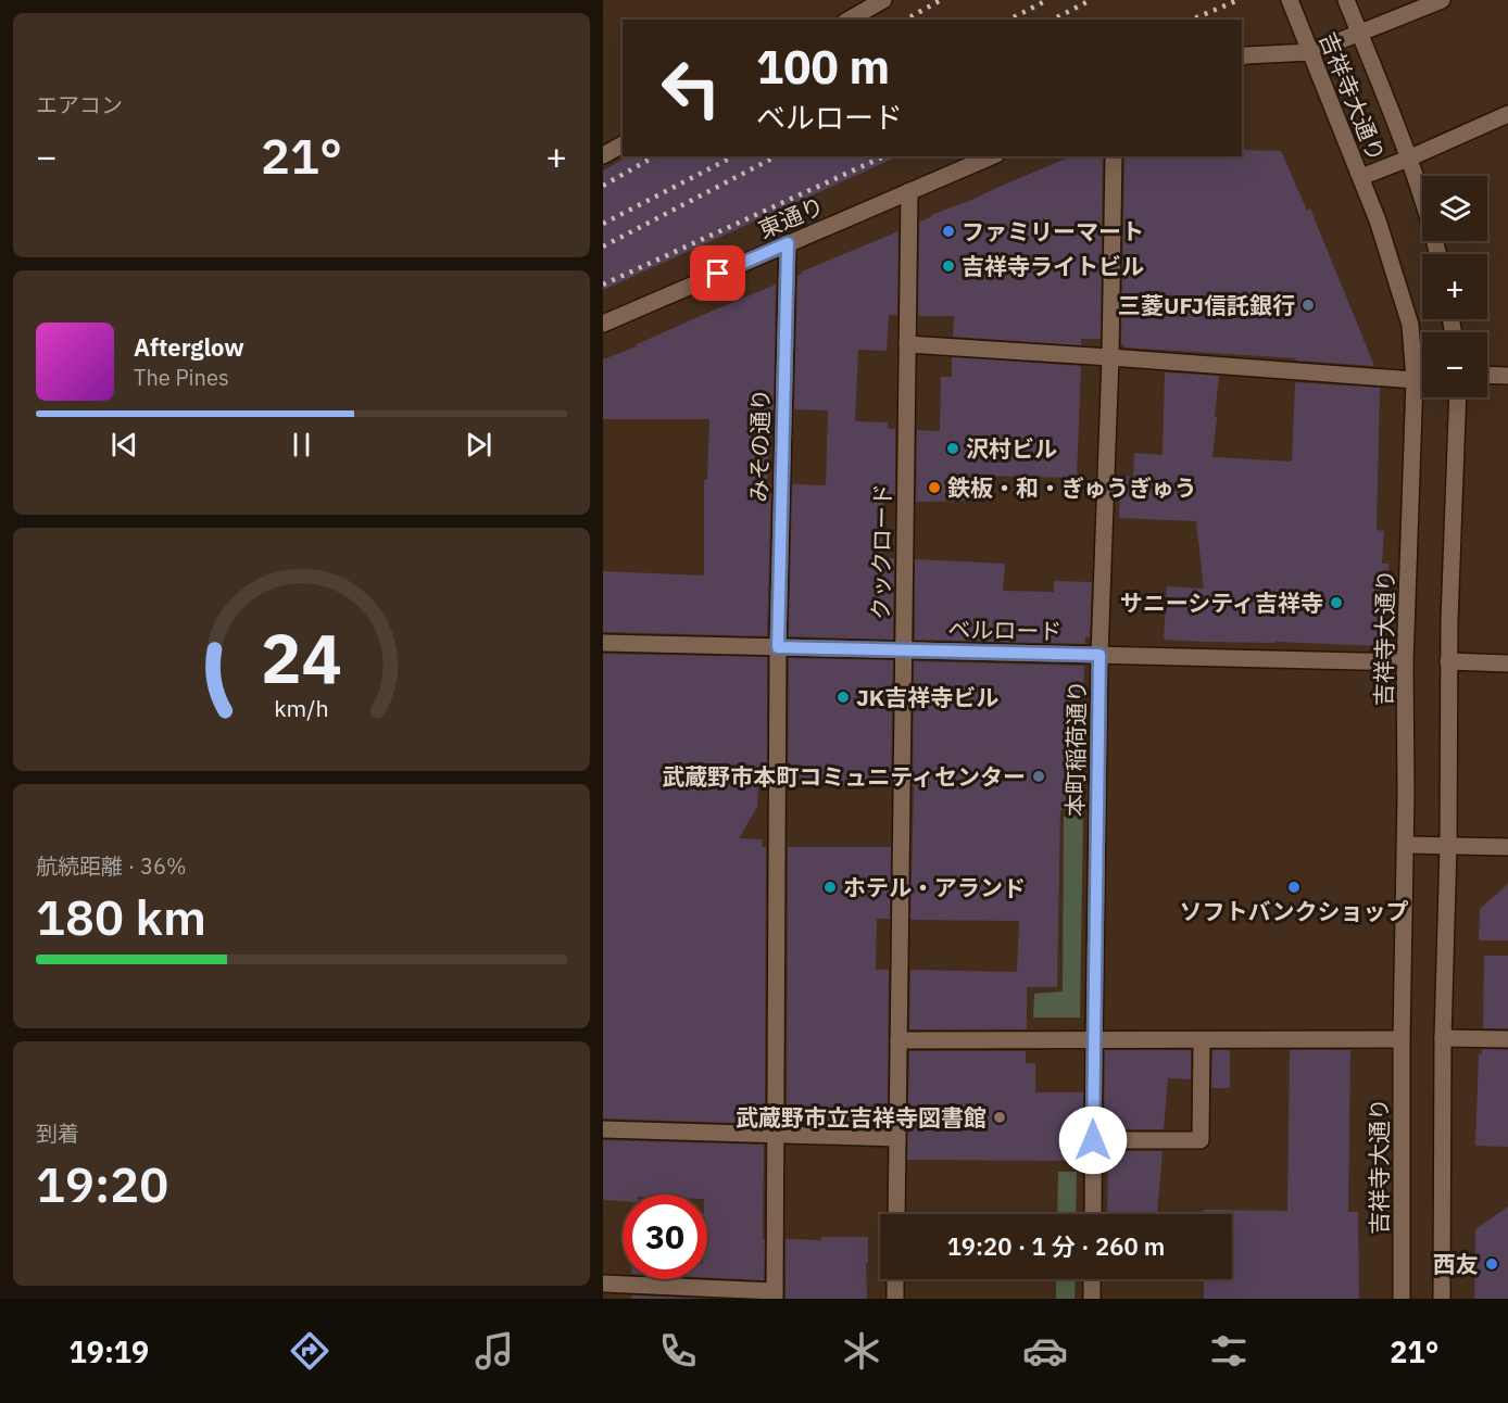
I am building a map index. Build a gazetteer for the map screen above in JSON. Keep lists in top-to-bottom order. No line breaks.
{"streets":{"street":["吉祥寺大通り","東通り","みその通り","クックロード","ベルロード","本町稲荷通り"]},"crossings":[["吉祥寺大通り","ベルロード"],["東通り","みその通り"],["東通り","クックロード"],["みその通り","ベルロード"],["クックロード","ベルロード"],["ベルロード","本町稲荷通り"]],"places":["ファミリーマート","吉祥寺ライトビル","三菱UFJ信託銀行","沢村ビル","鉄板・和・ぎゅうぎゅう","サニーシティ吉祥寺","JK吉祥寺ビル","武蔵野市本町コミュニティセンター","ホテル・アランド","ソフトバンクショップ","武蔵野市立吉祥寺図書館","西友"],"page":{"tile":["エアコン",["航続距離 · 36%","180 km"],["到着","19:20"]],"turn":["100 m","ベルロード"],"heat":["−","21°","+"],"map_buttons":["+","−"],"song":["Afterglow","The Pines"],"limit":"30","trip":"19:20 · 1 分 · 260 m","tabs":["19:19","21°"],"gauge":["24","km/h"]}}
